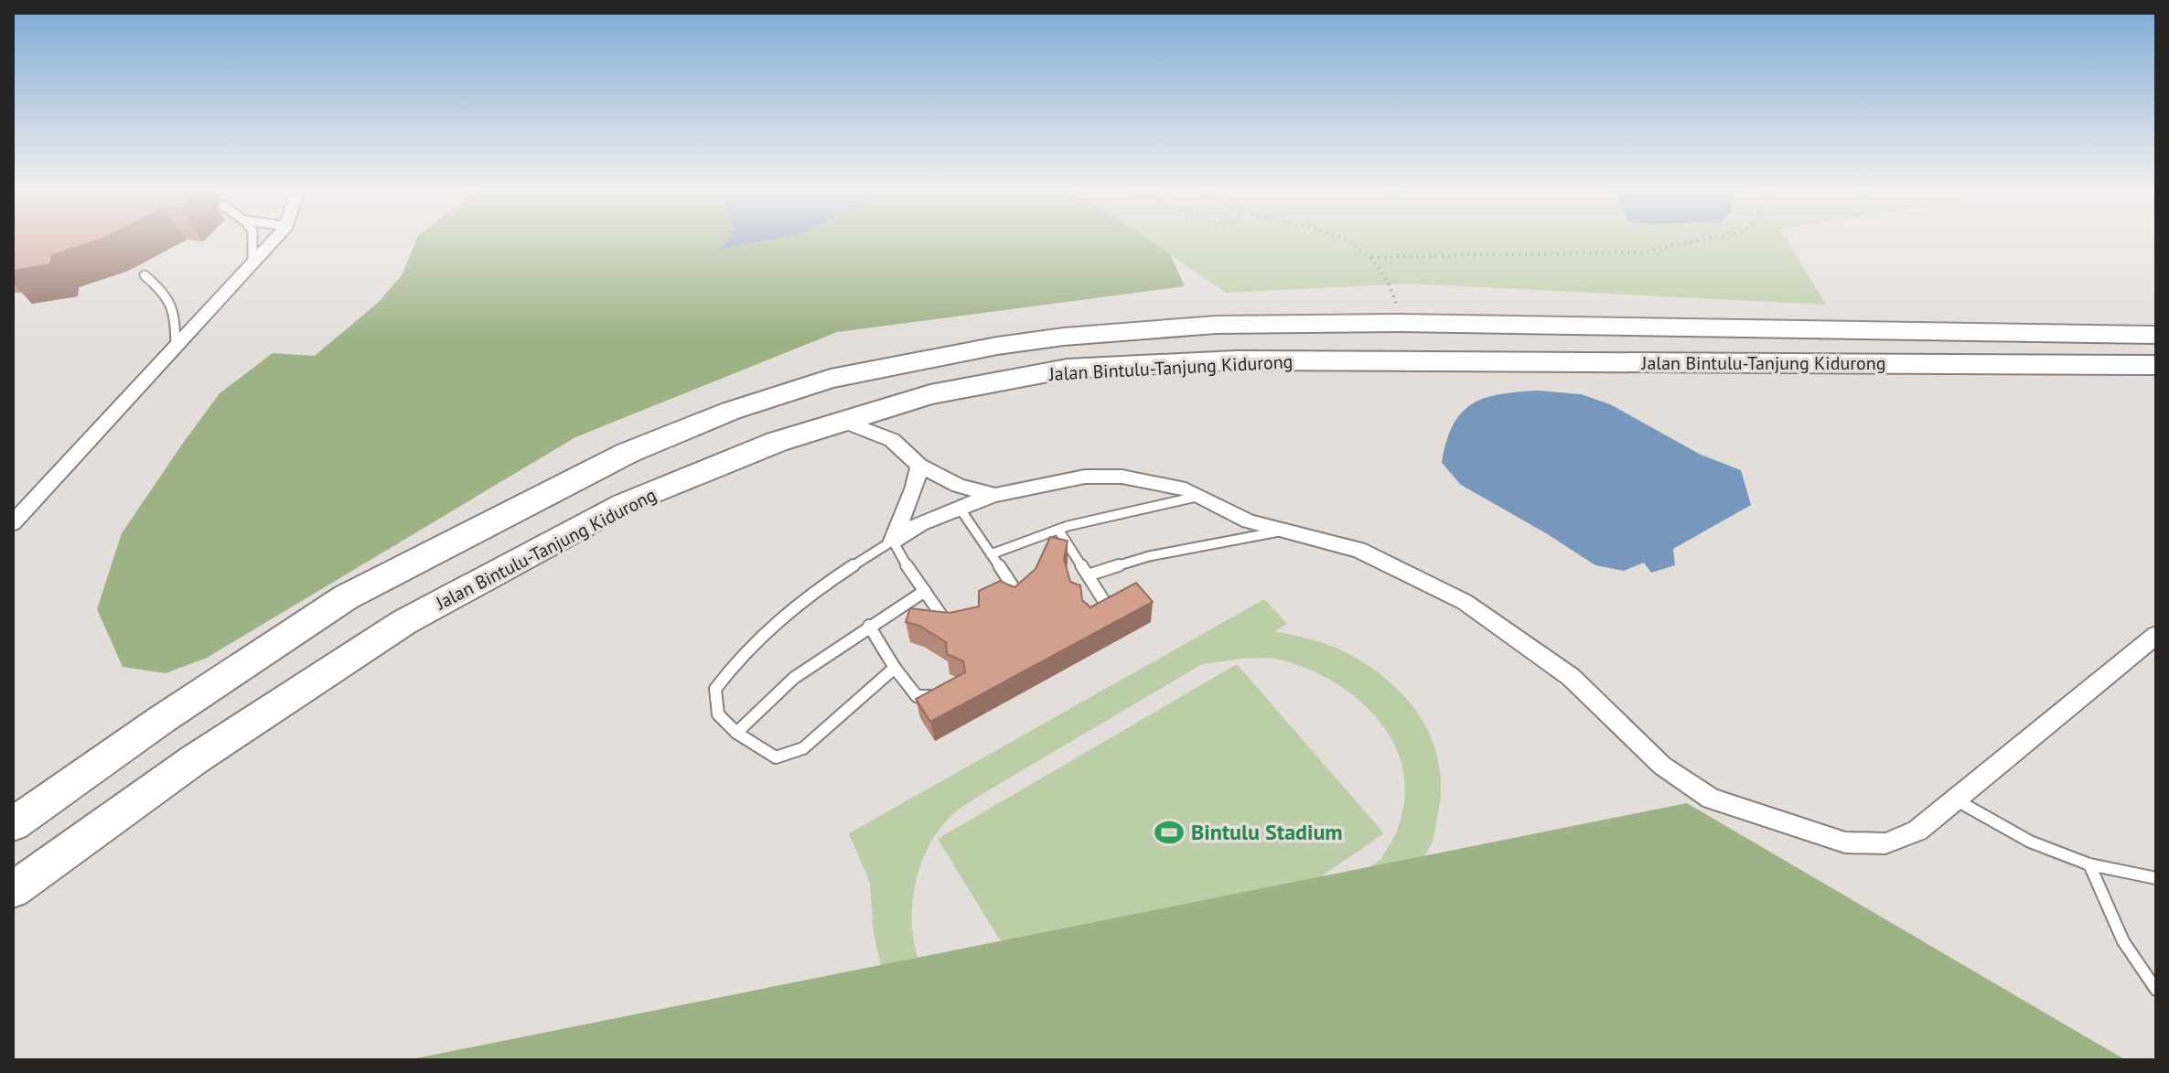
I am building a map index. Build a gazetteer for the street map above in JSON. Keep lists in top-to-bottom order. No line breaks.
{"streets":{"main road":["Jalan Bintulu-Tanjung Kidurong"]},"places":{"sports":["Bintulu Stadium"]}}
